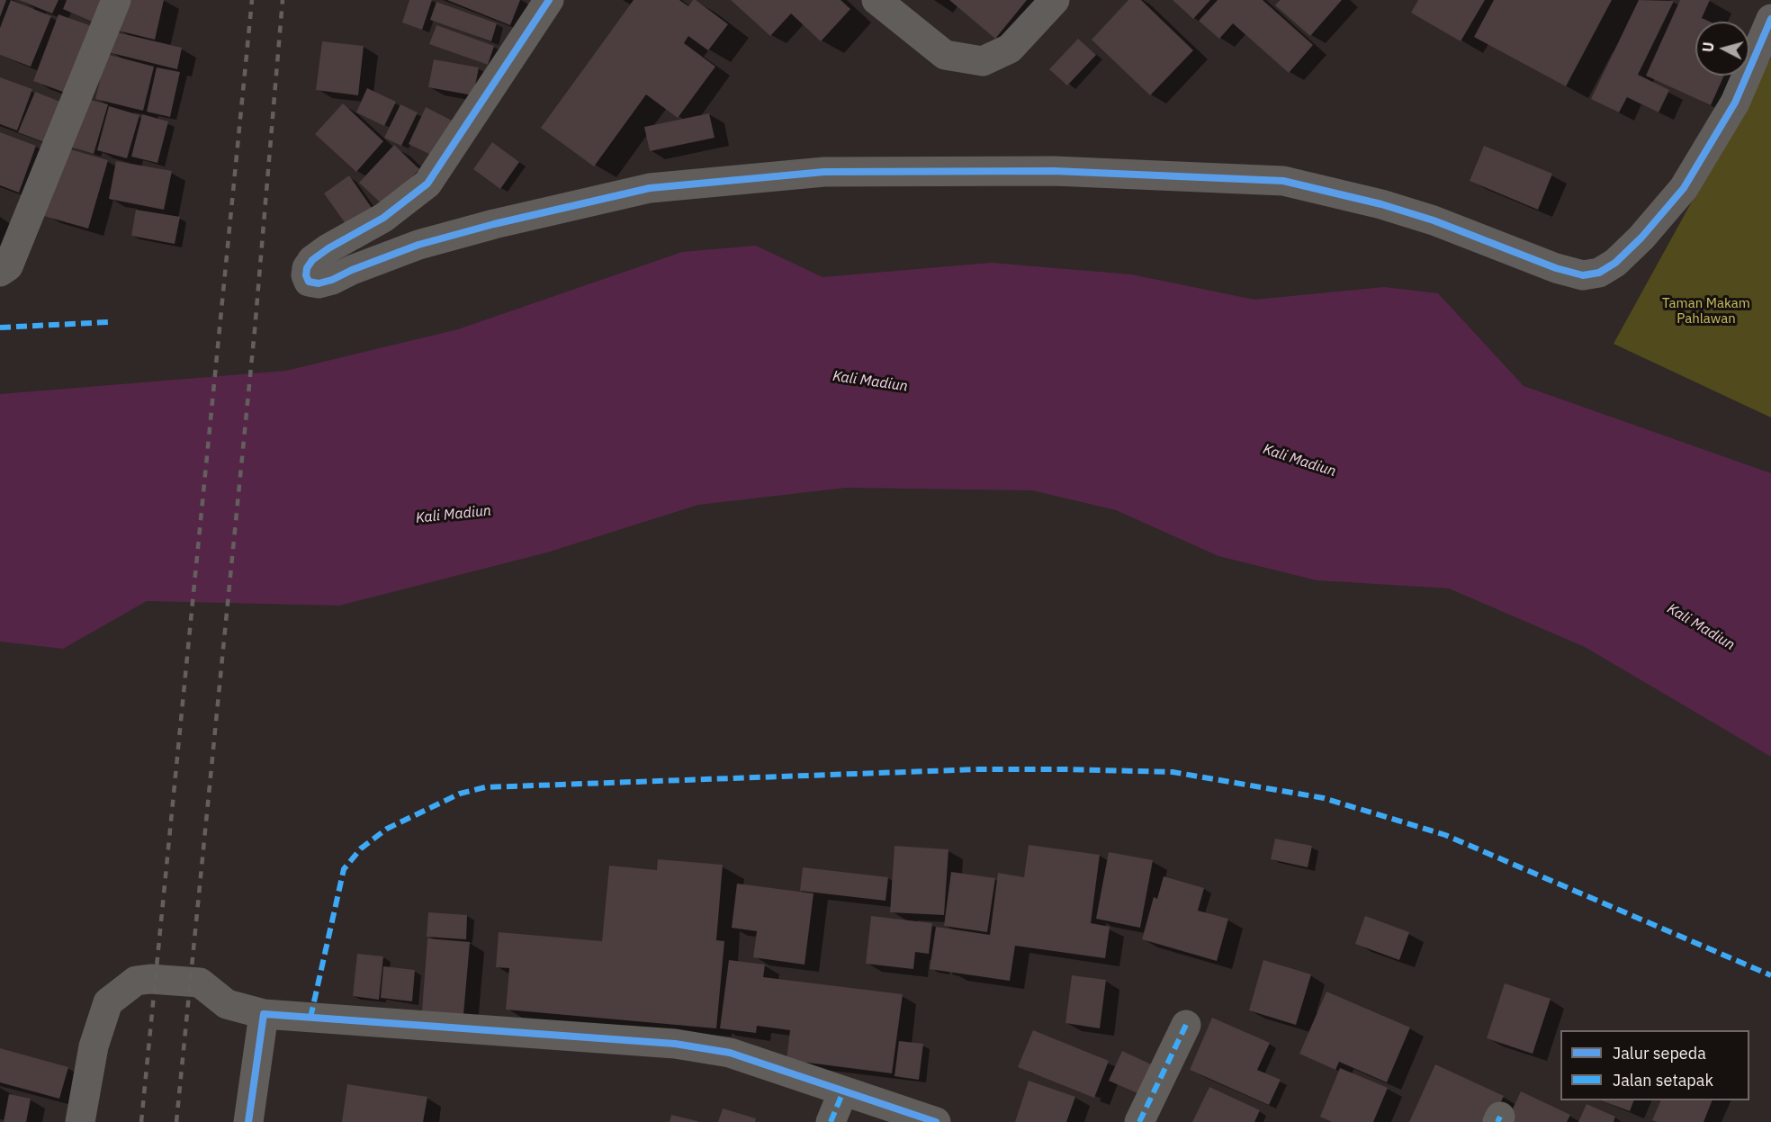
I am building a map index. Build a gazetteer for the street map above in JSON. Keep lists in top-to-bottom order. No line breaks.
{"water":["Kali Madiun"],"parks":["Taman Makam Pahlawan"],"legend":["Jalur sepeda","Jalan setapak"],"north":"left"}
